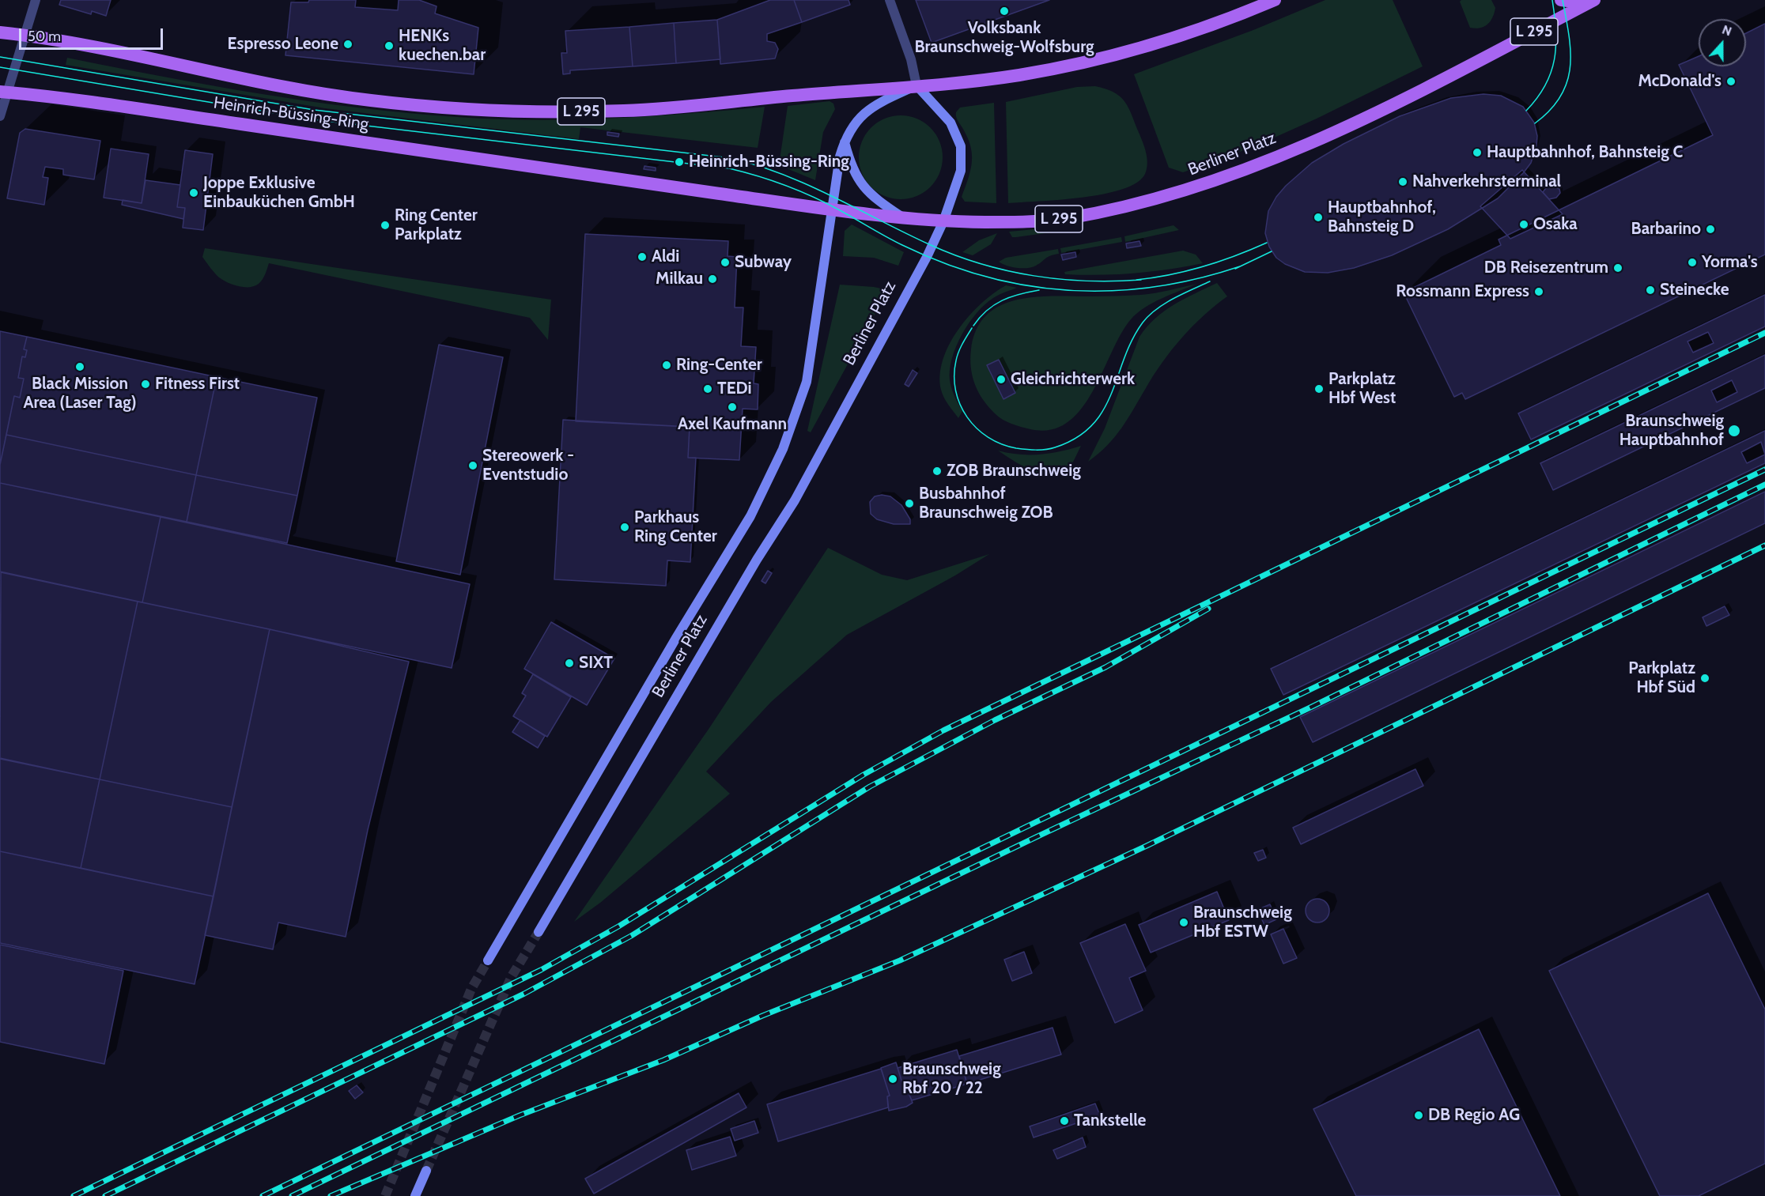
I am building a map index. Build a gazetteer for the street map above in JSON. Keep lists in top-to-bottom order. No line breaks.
{"streets":{"main road":["L 295","Heinrich-Büssing-Ring","Berliner Platz"]},"crossings":[["L 295","Heinrich-Büssing-Ring"],["L 295","Berliner Platz"],["Heinrich-Büssing-Ring","Berliner Platz"]],"places":["Volksbank Braunschweig-Wolfsburg","Espresso Leone","HENKs kuechen.bar","McDonald's","Hauptbahnhof, Bahnsteig C","Heinrich-Büssing-Ring","Nahverkehrsterminal","Joppe Exklusive Einbauküchen GmbH","Hauptbahnhof, Bahnsteig D","Osaka","Ring Center Parkplatz","Barbarino","Aldi","Subway","Yorma's","DB Reisezentrum","Milkau","Steinecke","Rossmann Express","Ring-Center","Black Mission Area (Laser Tag)","Gleichrichterwerk","Fitness First","TEDi","Parkplatz Hbf West","Axel Kaufmann","Braunschweig Hauptbahnhof","Stereowerk - Eventstudio","ZOB Braunschweig","Busbahnhof Braunschweig ZOB","Parkhaus Ring Center","SIXT","Parkplatz Hbf Süd","Braunschweig Hbf ESTW","Braunschweig Rbf 20 / 22","DB Regio AG","Tankstelle"],"scale_bar":"50 m","north":"top"}
